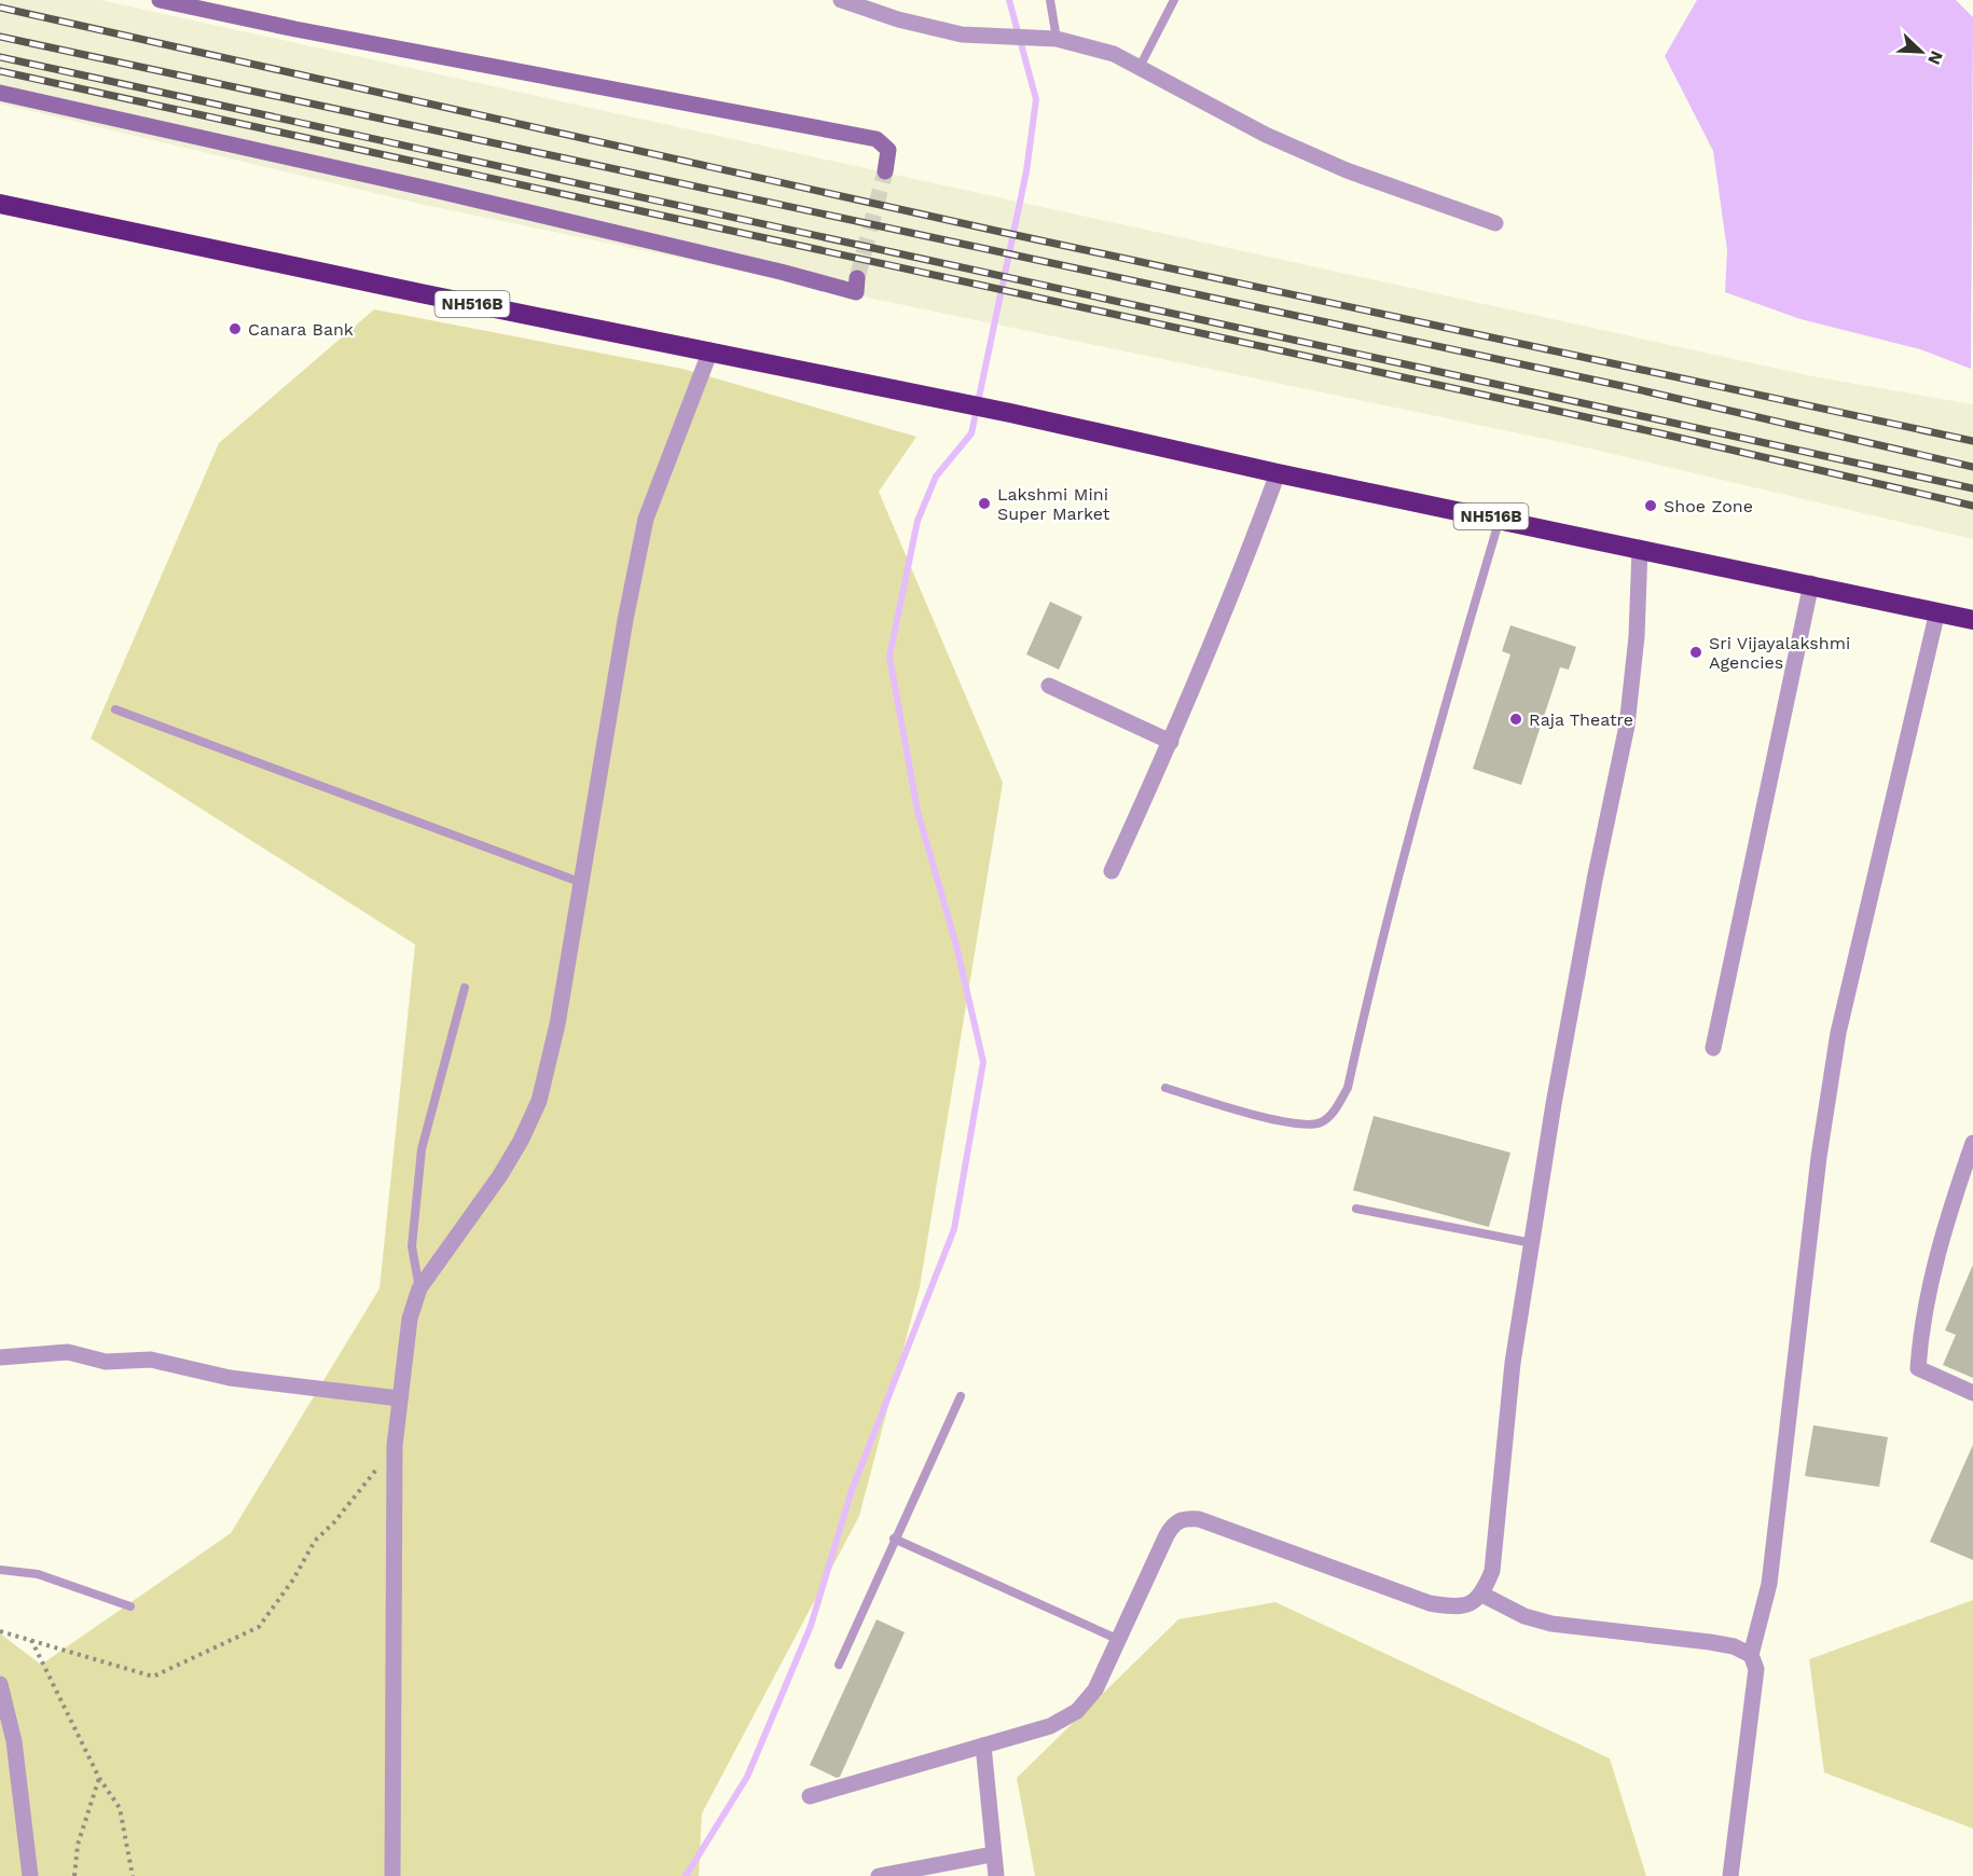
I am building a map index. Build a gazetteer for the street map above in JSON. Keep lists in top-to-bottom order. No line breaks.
{"streets":{"highway":["NH516B"]},"places":["Canara Bank","Lakshmi Mini Super Market","Shoe Zone","Sri Vijayalakshmi Agencies","Raja Theatre"],"north":"bottom right"}
